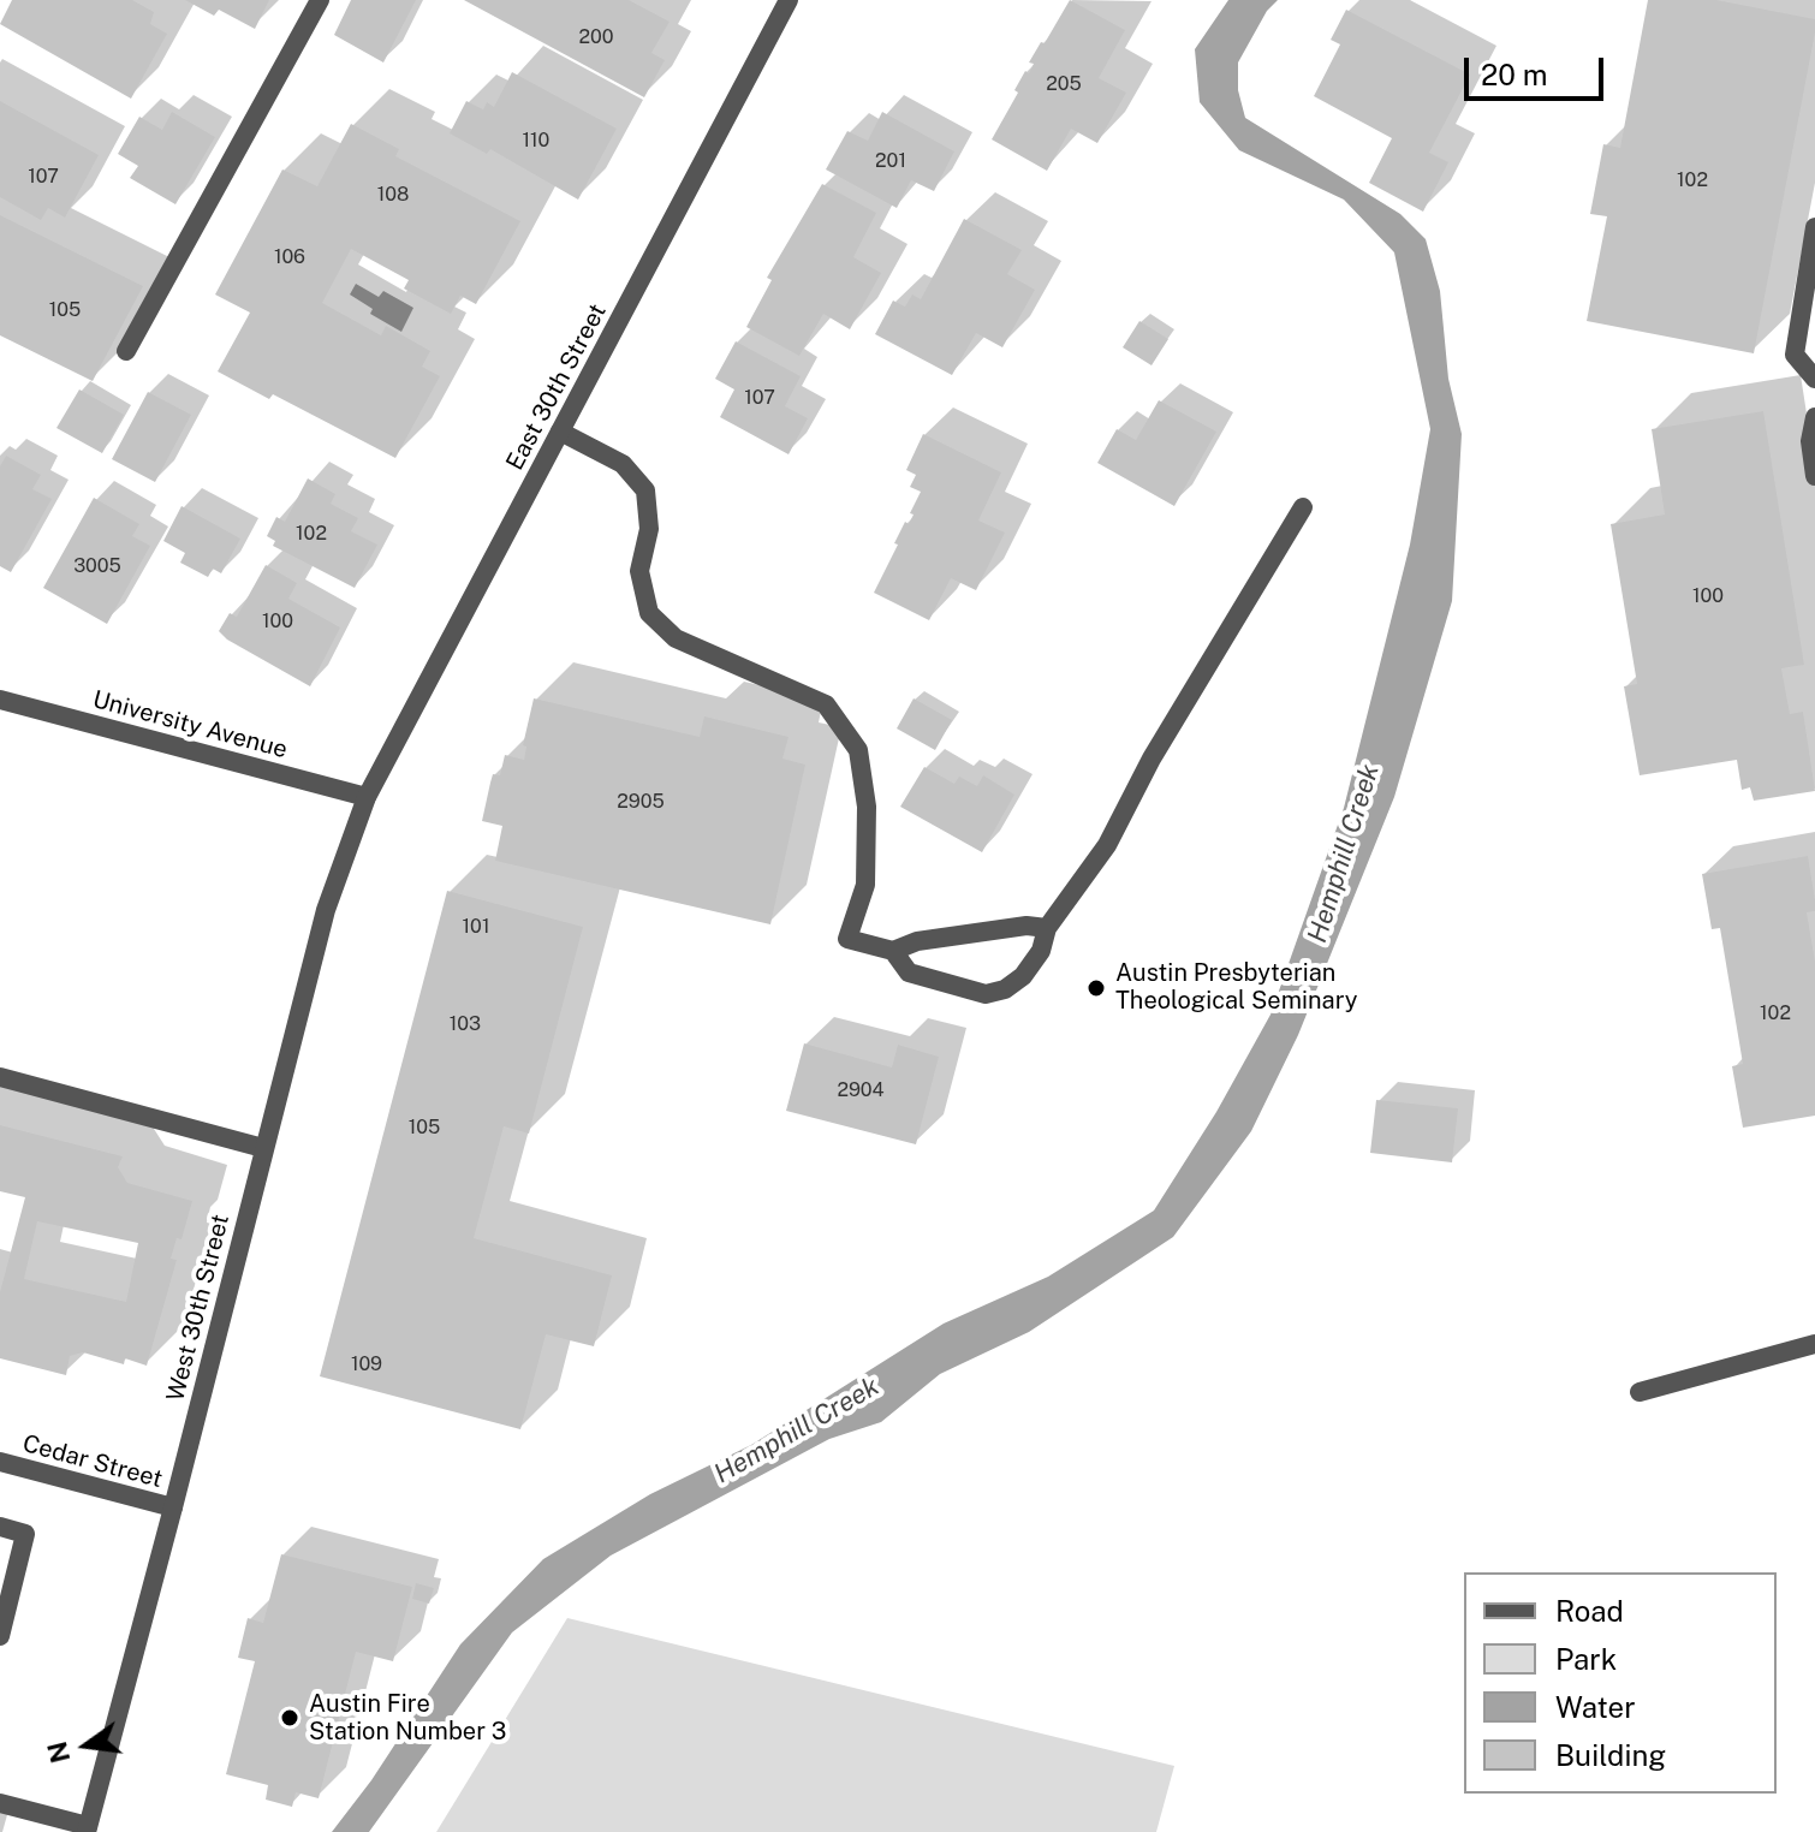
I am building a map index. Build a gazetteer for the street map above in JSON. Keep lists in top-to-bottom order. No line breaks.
{"streets":{"street":["East 30th Street","University Avenue","West 30th Street","Cedar Street"]},"crossings":[["East 30th Street","University Avenue"],["East 30th Street","West 30th Street"],["University Avenue","West 30th Street"],["West 30th Street","Cedar Street"]],"water":["Hemphill Creek"],"places":["Austin Presbyterian Theological Seminary","Austin Fire Station Number 3"],"house_numbers":["200","205","110","201","107","102","108","106","105","107","102","3005","100","100","2905","101","102","103","2904","105","109"],"legend":["Road","Park","Water","Building"],"scale_bar":"20 m","north":"left"}
